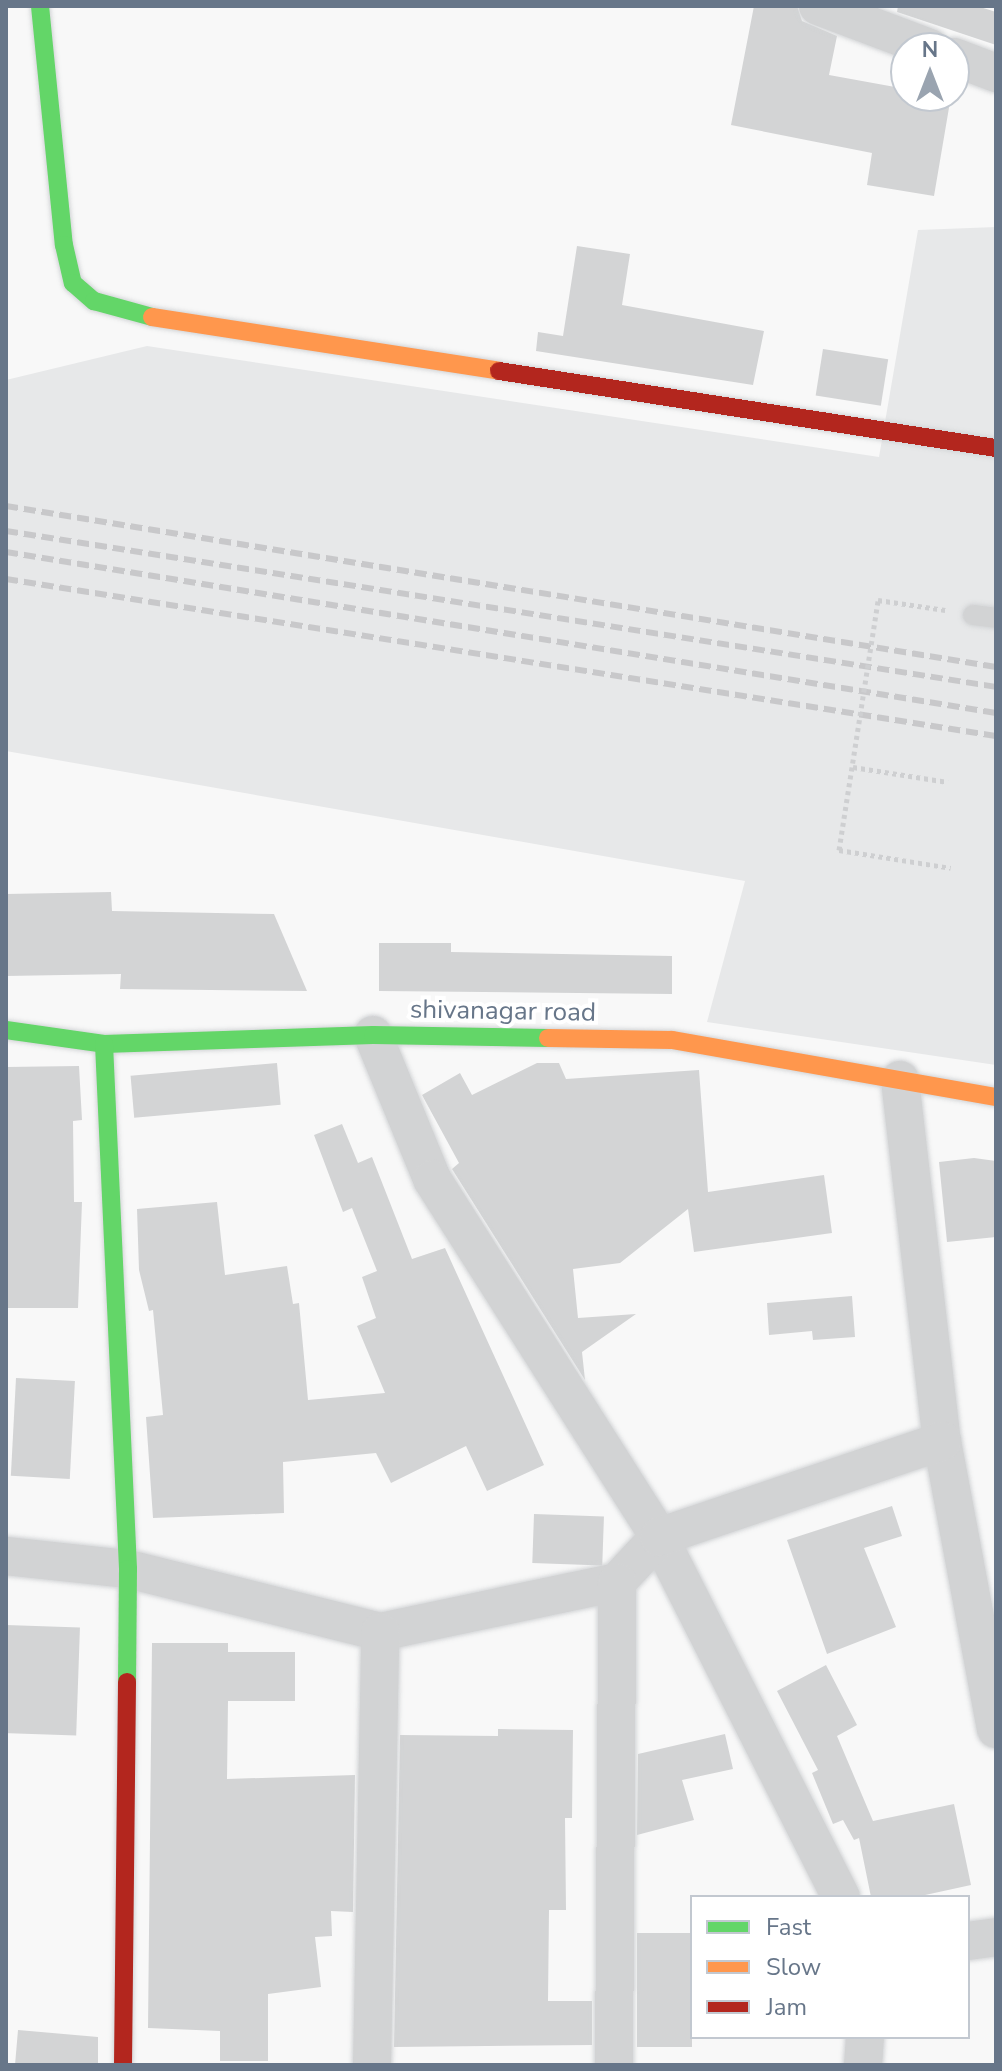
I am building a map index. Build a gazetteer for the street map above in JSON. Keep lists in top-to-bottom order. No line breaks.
{"streets":{"street":["shivanagar road"]},"legend":["Fast","Slow","Jam"],"north":"top"}
